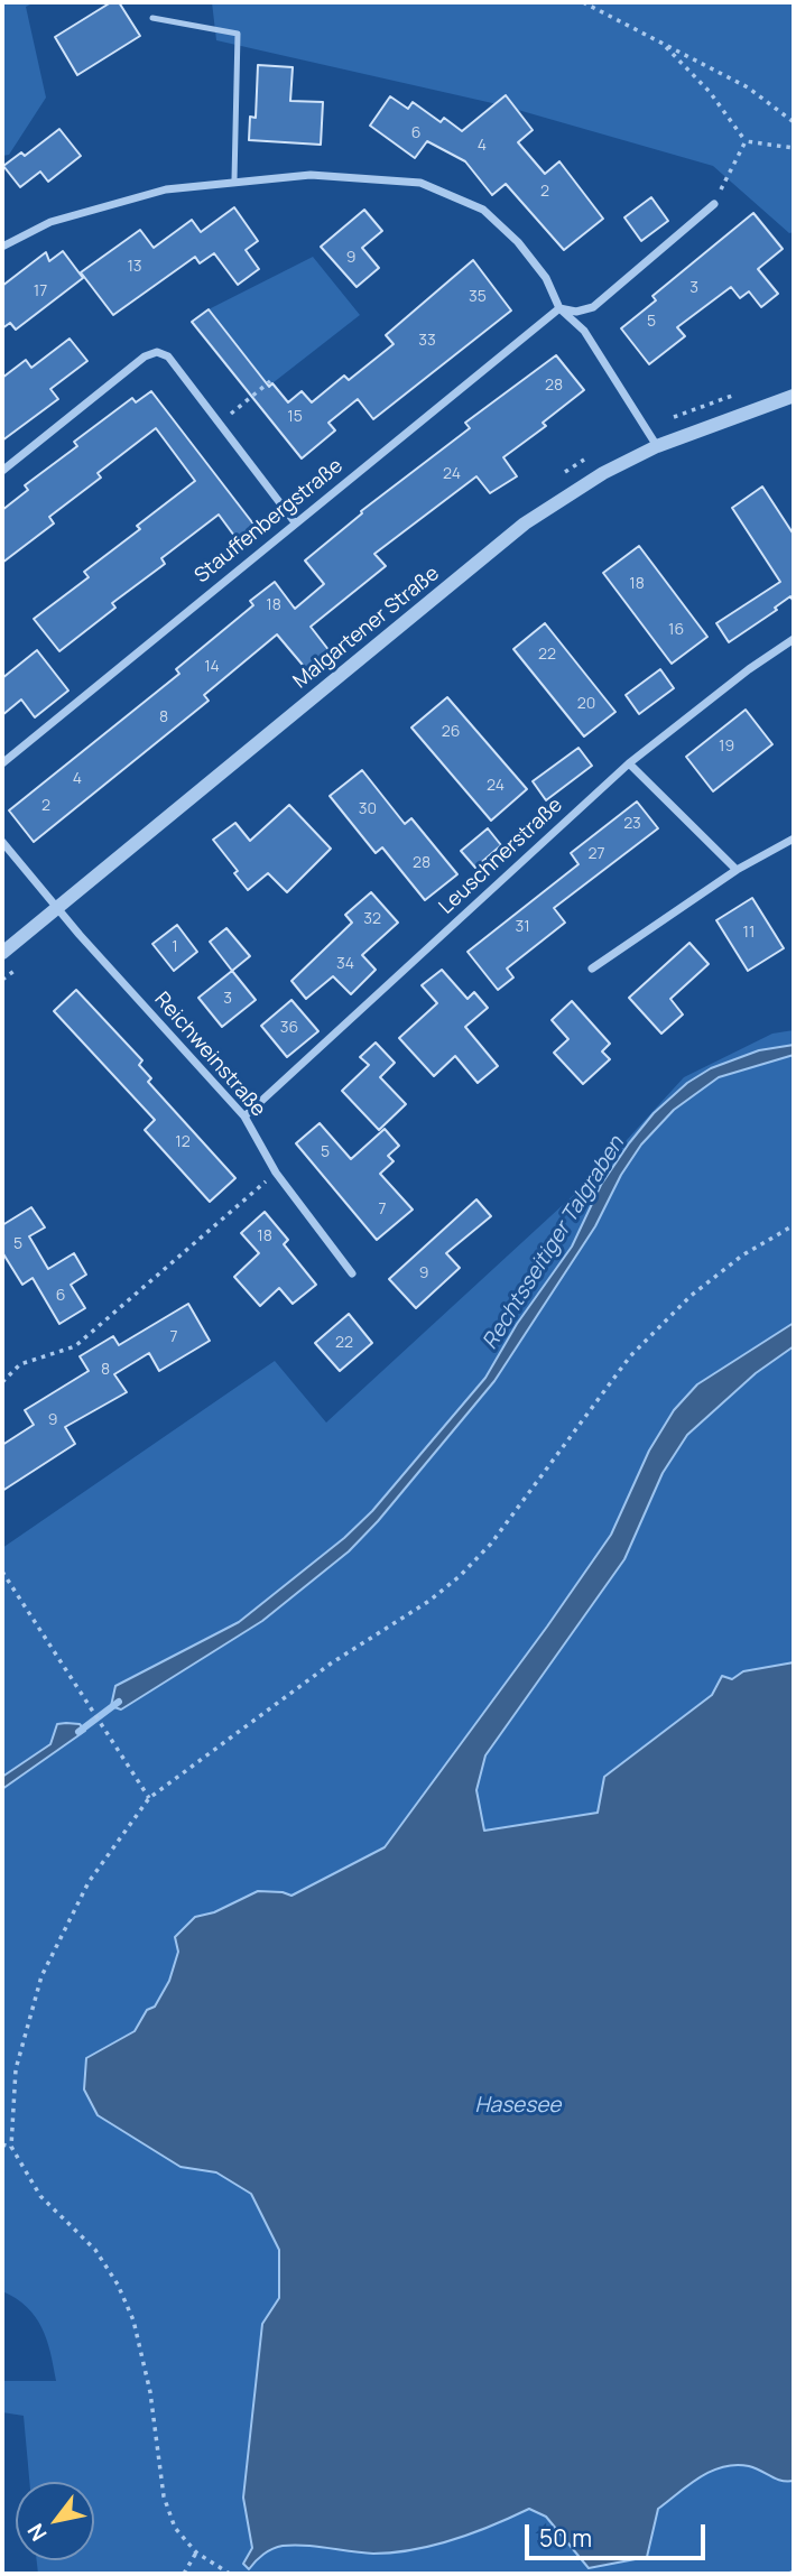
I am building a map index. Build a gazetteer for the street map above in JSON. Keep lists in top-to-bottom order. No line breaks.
{"streets":{"street":["Stauffenbergstraße","Malgartener Straße","Leuschnerstraße","Reichweinstraße"]},"crossings":[["Malgartener Straße","Reichweinstraße"],["Leuschnerstraße","Reichweinstraße"]],"water":["Rechtsseitiger Talgraben","Hasesee"],"house_numbers":["6","4","2","9","13","3","17","35","5","33","28","15","24","18","18","16","22","14","20","8","26","19","4","24","2","30","23","27","28","32","31","11","1","34","3","36","12","5","7","18","5","9","6","7","22","8","9"],"scale_bar":"50 m","north":"bottom left"}
